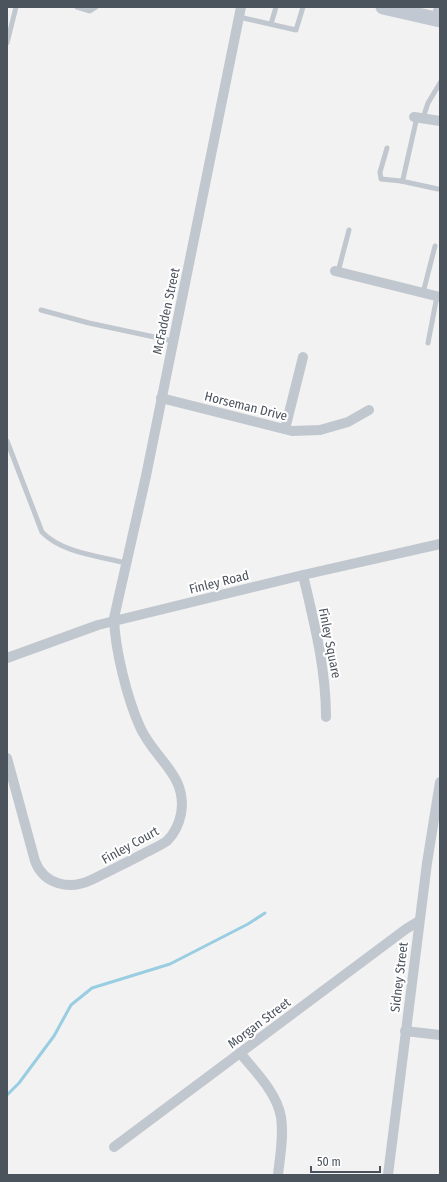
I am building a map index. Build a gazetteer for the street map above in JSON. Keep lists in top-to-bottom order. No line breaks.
{"streets":{"street":["McFadden Street","Horseman Drive","Finley Road","Finley Square","Finley Court","Sidney Street","Morgan Street"]},"crossings":[["McFadden Street","Horseman Drive"],["McFadden Street","Finley Road"],["McFadden Street","Finley Court"],["Finley Road","Finley Square"],["Finley Road","Finley Court"],["Sidney Street","Morgan Street"]],"scale_bar":"50 m"}
